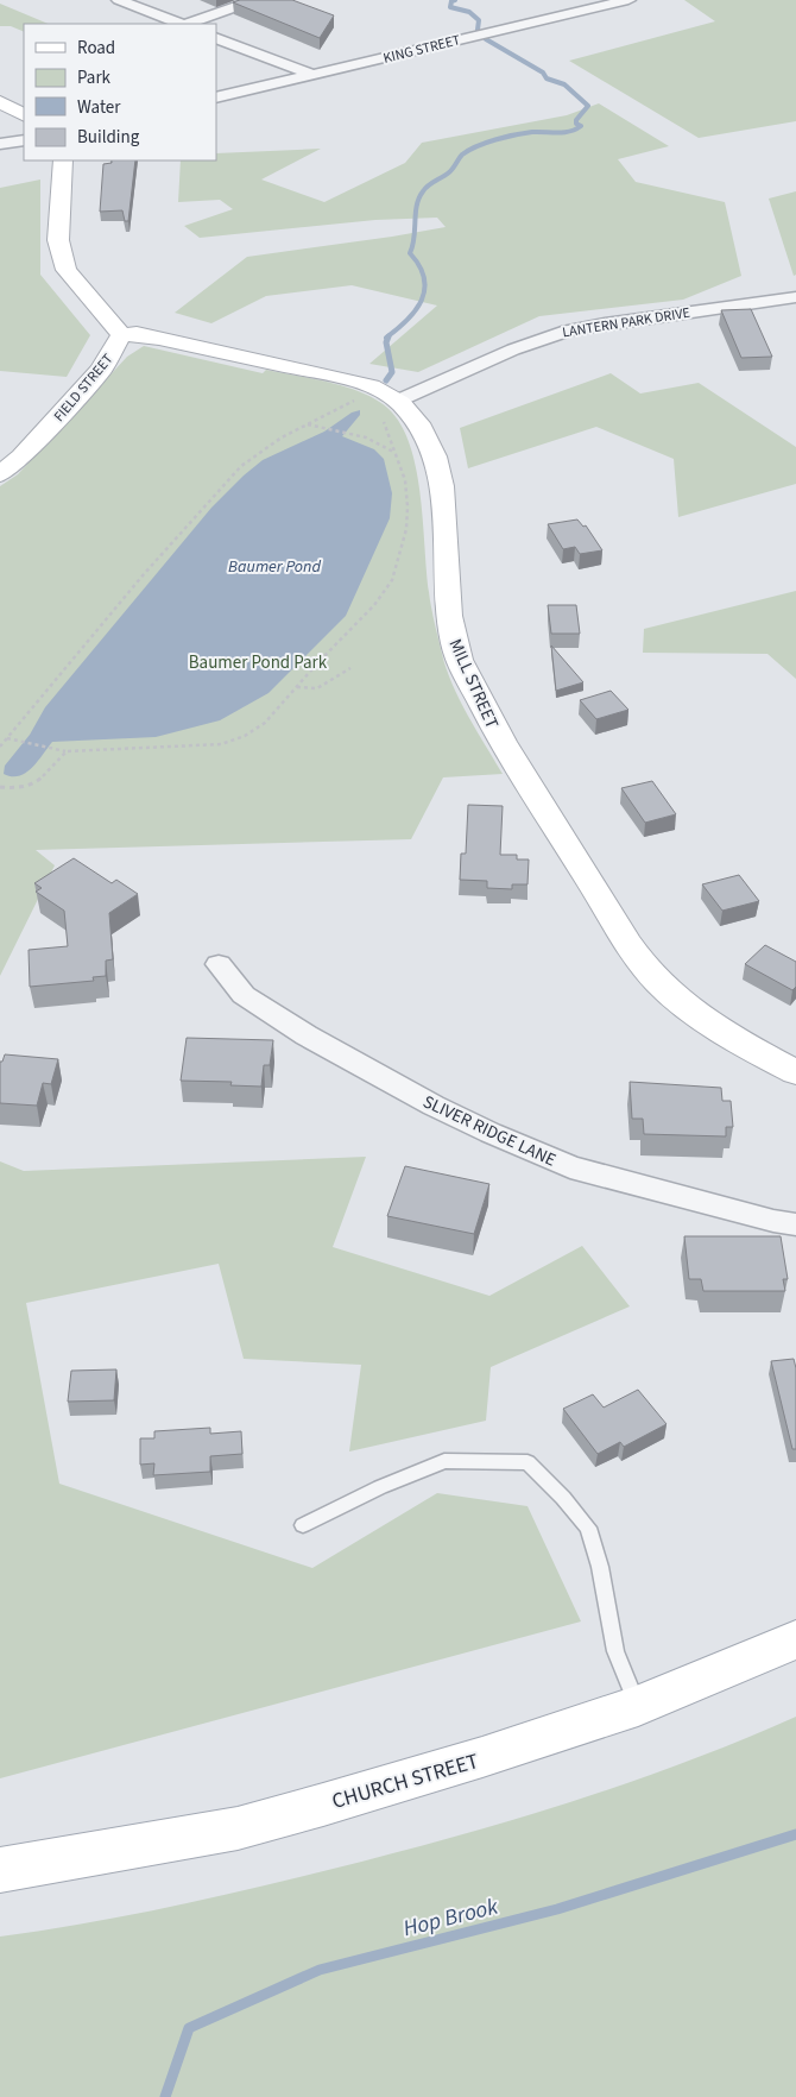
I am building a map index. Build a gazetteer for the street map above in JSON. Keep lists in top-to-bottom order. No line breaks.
{"streets":{"street":["KING STREET","LANTERN PARK DRIVE","FIELD STREET","MILL STREET","SLIVER RIDGE LANE","CHURCH STREET"]},"crossings":[["LANTERN PARK DRIVE","MILL STREET"],["FIELD STREET","MILL STREET"]],"water":["Baumer Pond","Hop Brook"],"parks":["Baumer Pond Park"],"legend":["Road","Park","Water","Building"]}
